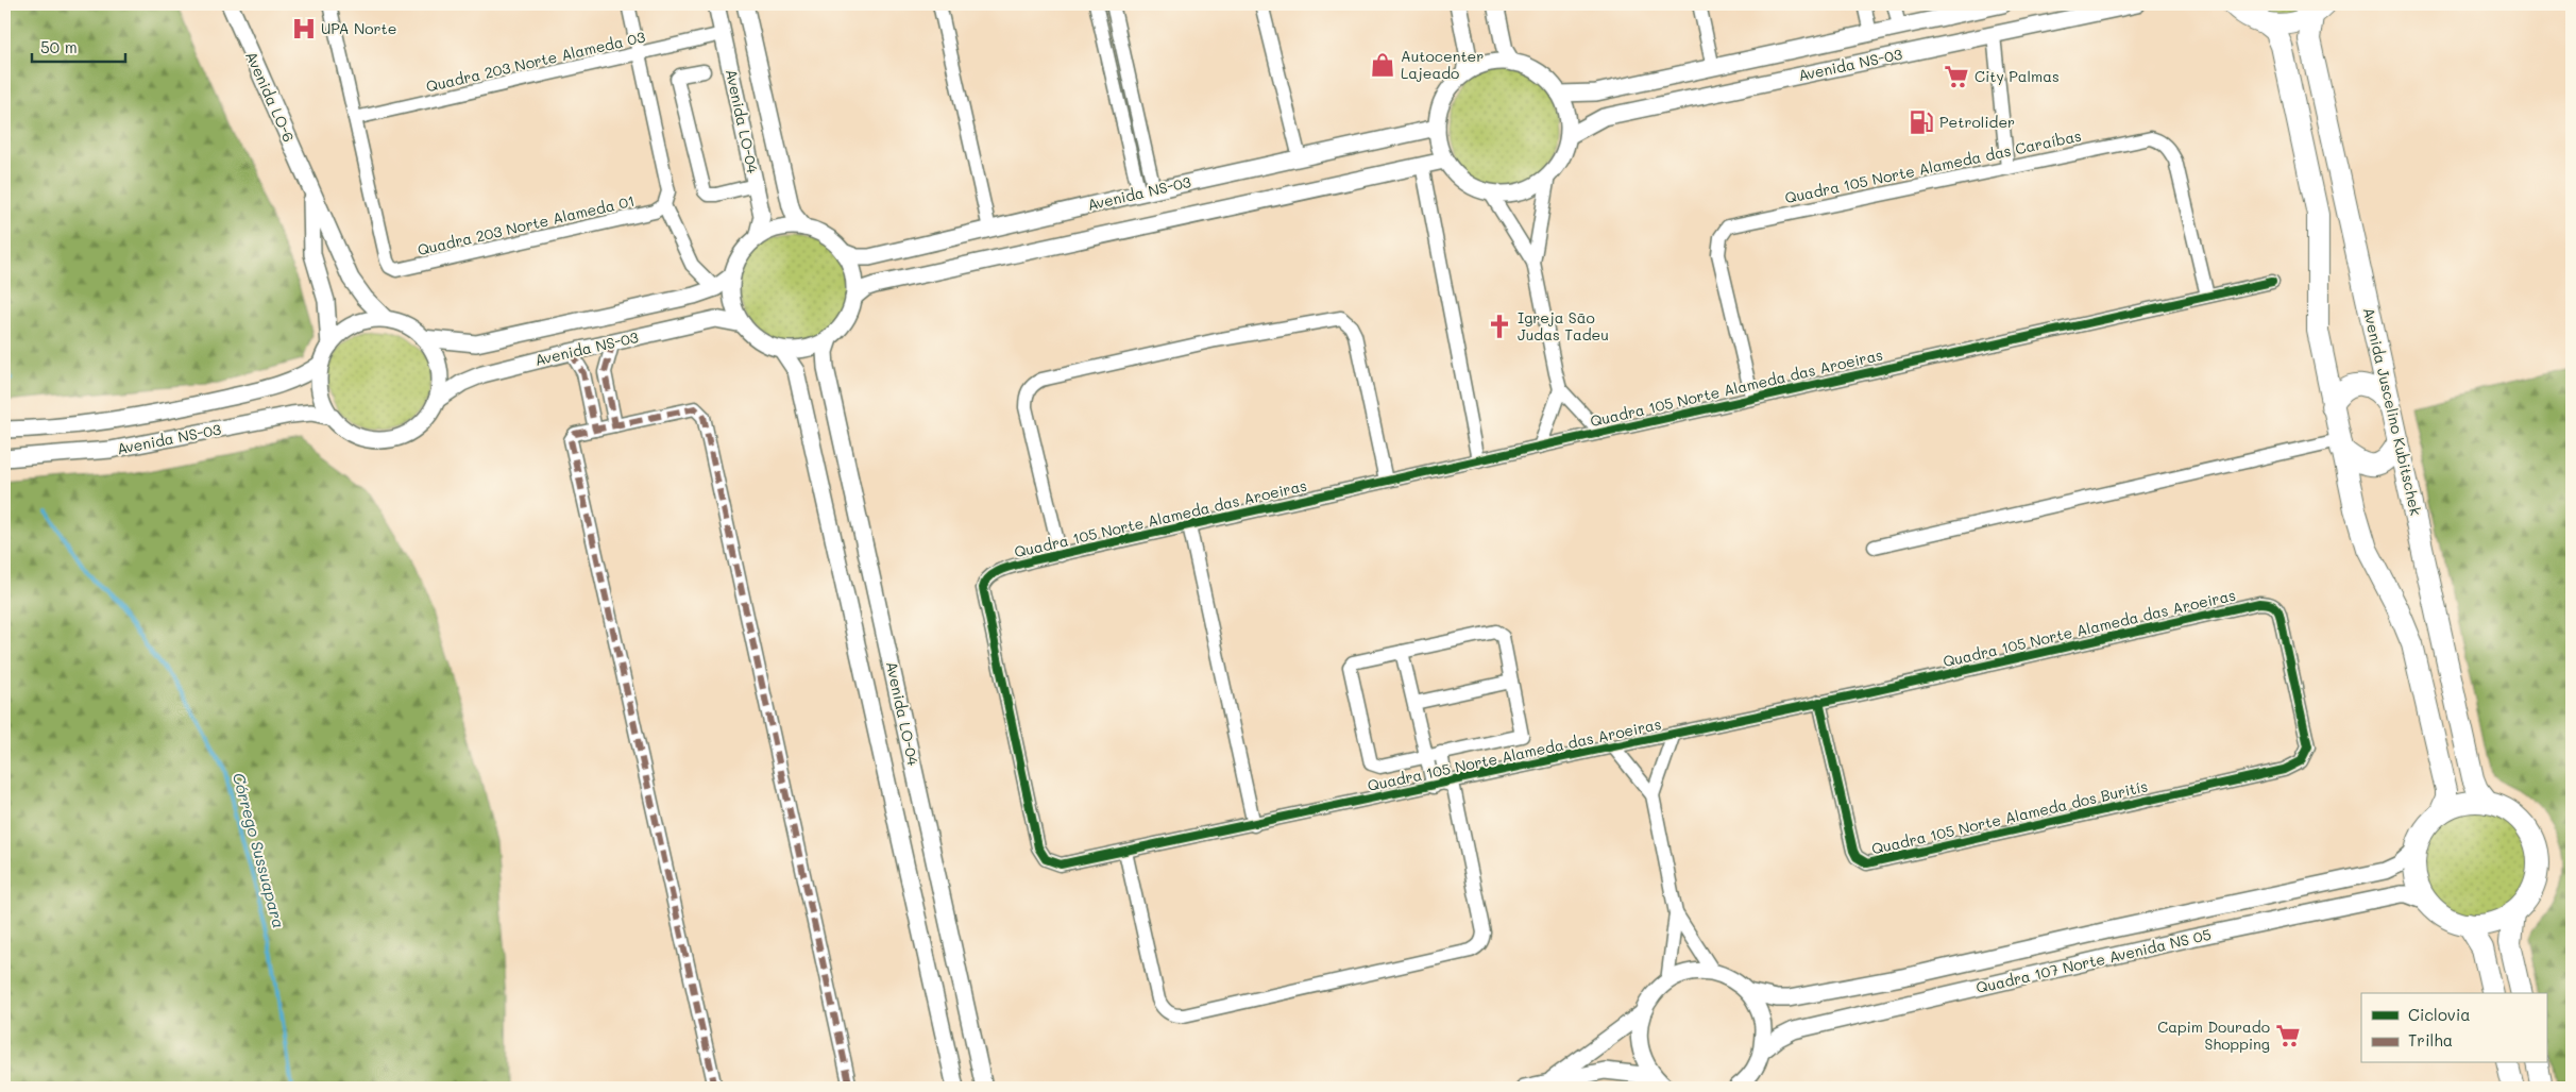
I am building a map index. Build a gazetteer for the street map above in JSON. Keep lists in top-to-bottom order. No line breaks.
{"streets":{"main road":["Avenida Juscelino Kubitschek"],"street":["Quadra 203 Norte Alameda 03","Avenida NS-03","Avenida LO-6","Avenida LO-04","Quadra 105 Norte Alameda das Caraíbas","Quadra 203 Norte Alameda 01","Quadra 105 Norte Alameda das Aroeiras","Quadra 105 Norte Alameda dos Buritís","Quadra 107 Norte Avenida NS 05"]},"crossings":[["Quadra 203 Norte Alameda 03","Avenida LO-04"],["Quadra 203 Norte Alameda 03","Quadra 203 Norte Alameda 01"],["Avenida NS-03","Avenida LO-6"],["Avenida NS-03","Avenida LO-04"],["Quadra 105 Norte Alameda das Caraíbas","Quadra 105 Norte Alameda das Aroeiras"],["Quadra 105 Norte Alameda das Aroeiras","Quadra 105 Norte Alameda dos Buritís"],["Avenida Juscelino Kubitschek","Quadra 107 Norte Avenida NS 05"]],"water":["Córrego Sussuapara"],"places":{"hospital":["UPA Norte"],"shop":["Autocenter Lajeado"],"supermarket":["City Palmas","Capim Dourado Shopping"],"fuel station":["Petrolider"],"church":["Igreja São Judas Tadeu"]},"legend":["Ciclovia","Trilha"],"scale_bar":"50 m"}
